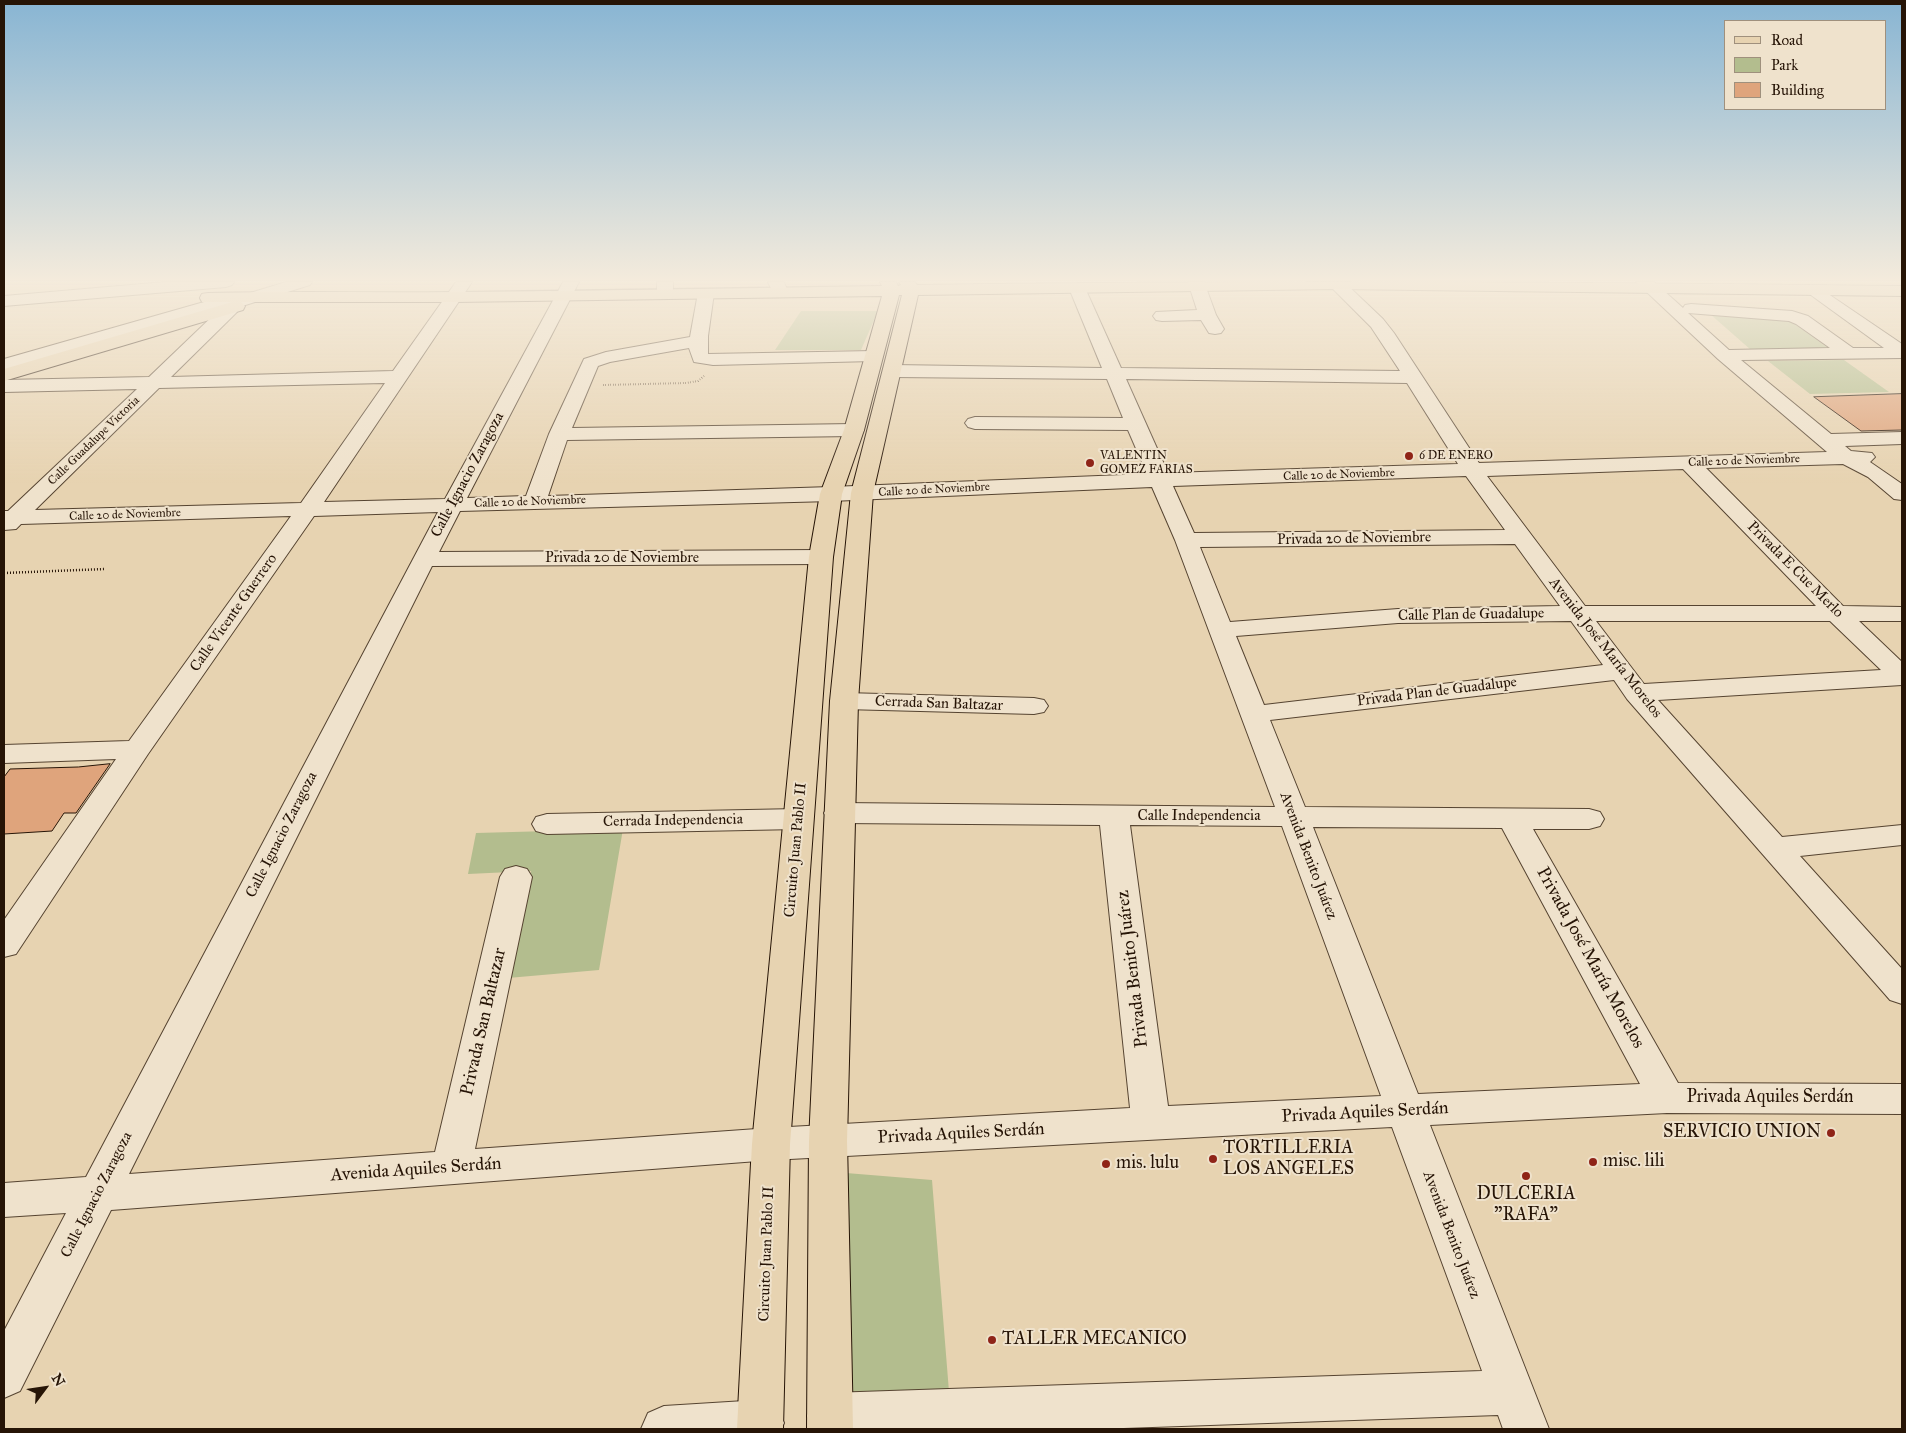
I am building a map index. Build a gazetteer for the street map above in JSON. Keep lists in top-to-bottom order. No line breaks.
{"streets":{"main road":["Circuito Juan Pablo II"],"street":["Calle Guadalupe Victoria","Calle 20 de Noviembre","Calle Ignacio Zaragoza","Privada 20 de Noviembre","Privada E Cue Merlo","Calle Vicente Guerrero","Calle Plan de Guadalupe","Avenida José María Morelos","Privada Plan de Guadalupe","Cerrada San Baltazar","Calle Independencia","Cerrada Independencia","Avenida Benito Juárez","Privada José María Morelos","Privada Benito Juárez","Privada San Baltazar","Privada Aquiles Serdán","Avenida Aquiles Serdán"]},"crossings":[["Calle Guadalupe Victoria","Calle 20 de Noviembre"],["Calle 20 de Noviembre","Calle Ignacio Zaragoza"],["Calle 20 de Noviembre","Privada E Cue Merlo"],["Calle 20 de Noviembre","Calle Vicente Guerrero"],["Calle 20 de Noviembre","Avenida José María Morelos"],["Calle 20 de Noviembre","Circuito Juan Pablo II"],["Calle 20 de Noviembre","Avenida Benito Juárez"],["Calle Ignacio Zaragoza","Privada 20 de Noviembre"],["Calle Ignacio Zaragoza","Avenida Aquiles Serdán"],["Privada 20 de Noviembre","Avenida José María Morelos"],["Privada 20 de Noviembre","Circuito Juan Pablo II"],["Privada 20 de Noviembre","Avenida Benito Juárez"],["Privada E Cue Merlo","Calle Plan de Guadalupe"],["Calle Plan de Guadalupe","Avenida José María Morelos"],["Calle Plan de Guadalupe","Avenida Benito Juárez"],["Avenida José María Morelos","Privada Plan de Guadalupe"],["Privada Plan de Guadalupe","Avenida Benito Juárez"],["Cerrada San Baltazar","Circuito Juan Pablo II"],["Calle Independencia","Circuito Juan Pablo II"],["Calle Independencia","Avenida Benito Juárez"],["Calle Independencia","Privada José María Morelos"],["Calle Independencia","Privada Benito Juárez"],["Cerrada Independencia","Circuito Juan Pablo II"],["Circuito Juan Pablo II","Privada Aquiles Serdán"],["Circuito Juan Pablo II","Avenida Aquiles Serdán"],["Avenida Benito Juárez","Privada Aquiles Serdán"],["Privada José María Morelos","Privada Aquiles Serdán"],["Privada Benito Juárez","Privada Aquiles Serdán"],["Privada San Baltazar","Avenida Aquiles Serdán"],["Privada Aquiles Serdán","Avenida Aquiles Serdán"]],"places":["6 DE ENERO","VALENTIN GOMEZ FARIAS","SERVICIO UNION","TORTILLERIA LOS ANGELES","misc. lili","mis. lulu","DULCERIA \"RAFA\"","TALLER MECANICO"],"legend":["Road","Park","Building"],"north":"top right"}
